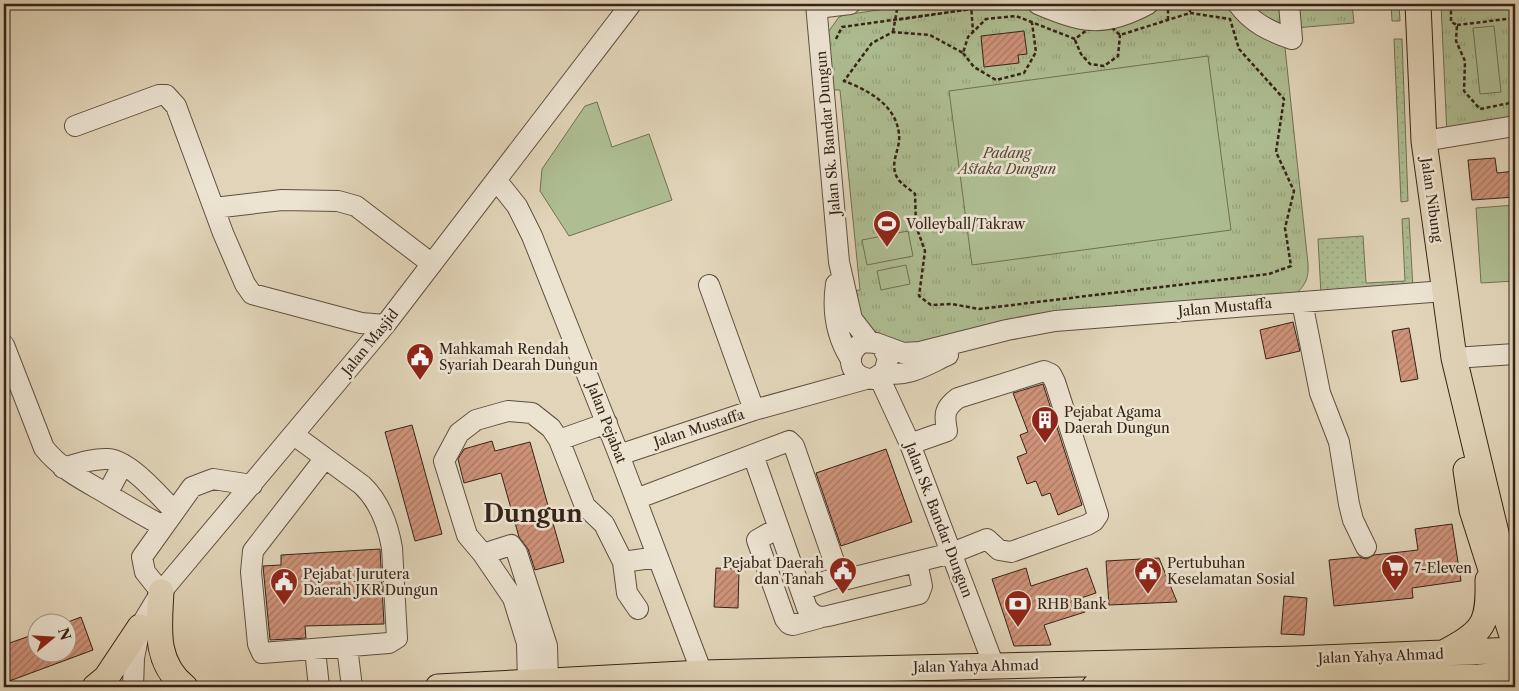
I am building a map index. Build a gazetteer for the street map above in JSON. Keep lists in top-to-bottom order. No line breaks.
{"streets":{"main road":["Jalan Nibung","Jalan Yahya Ahmad"],"street":["Jalan Sk. Bandar Dungun","Jalan Mustaffa","Jalan Masjid","Jalan Pejabat"]},"crossings":[["Jalan Sk. Bandar Dungun","Jalan Mustaffa"],["Jalan Sk. Bandar Dungun","Jalan Yahya Ahmad"],["Jalan Nibung","Jalan Mustaffa"],["Jalan Mustaffa","Jalan Pejabat"],["Jalan Masjid","Jalan Pejabat"],["Jalan Pejabat","Jalan Yahya Ahmad"]],"districts":["Dungun"],"parks":["Padang Astaka Dungun"],"places":{"sports":["Volleyball/Takraw"],"public building":["Mahkamah Rendah Syariah Dearah Dungun","Pejabat Daerah dan Tanah","Pertubuhan Keselamatan Sosial","Pejabat Jurutera Daerah JKR Dungun"],"building":["Pejabat Agama Daerah Dungun"],"supermarket":["7-Eleven"],"bank":["RHB Bank"]},"north":"right"}
